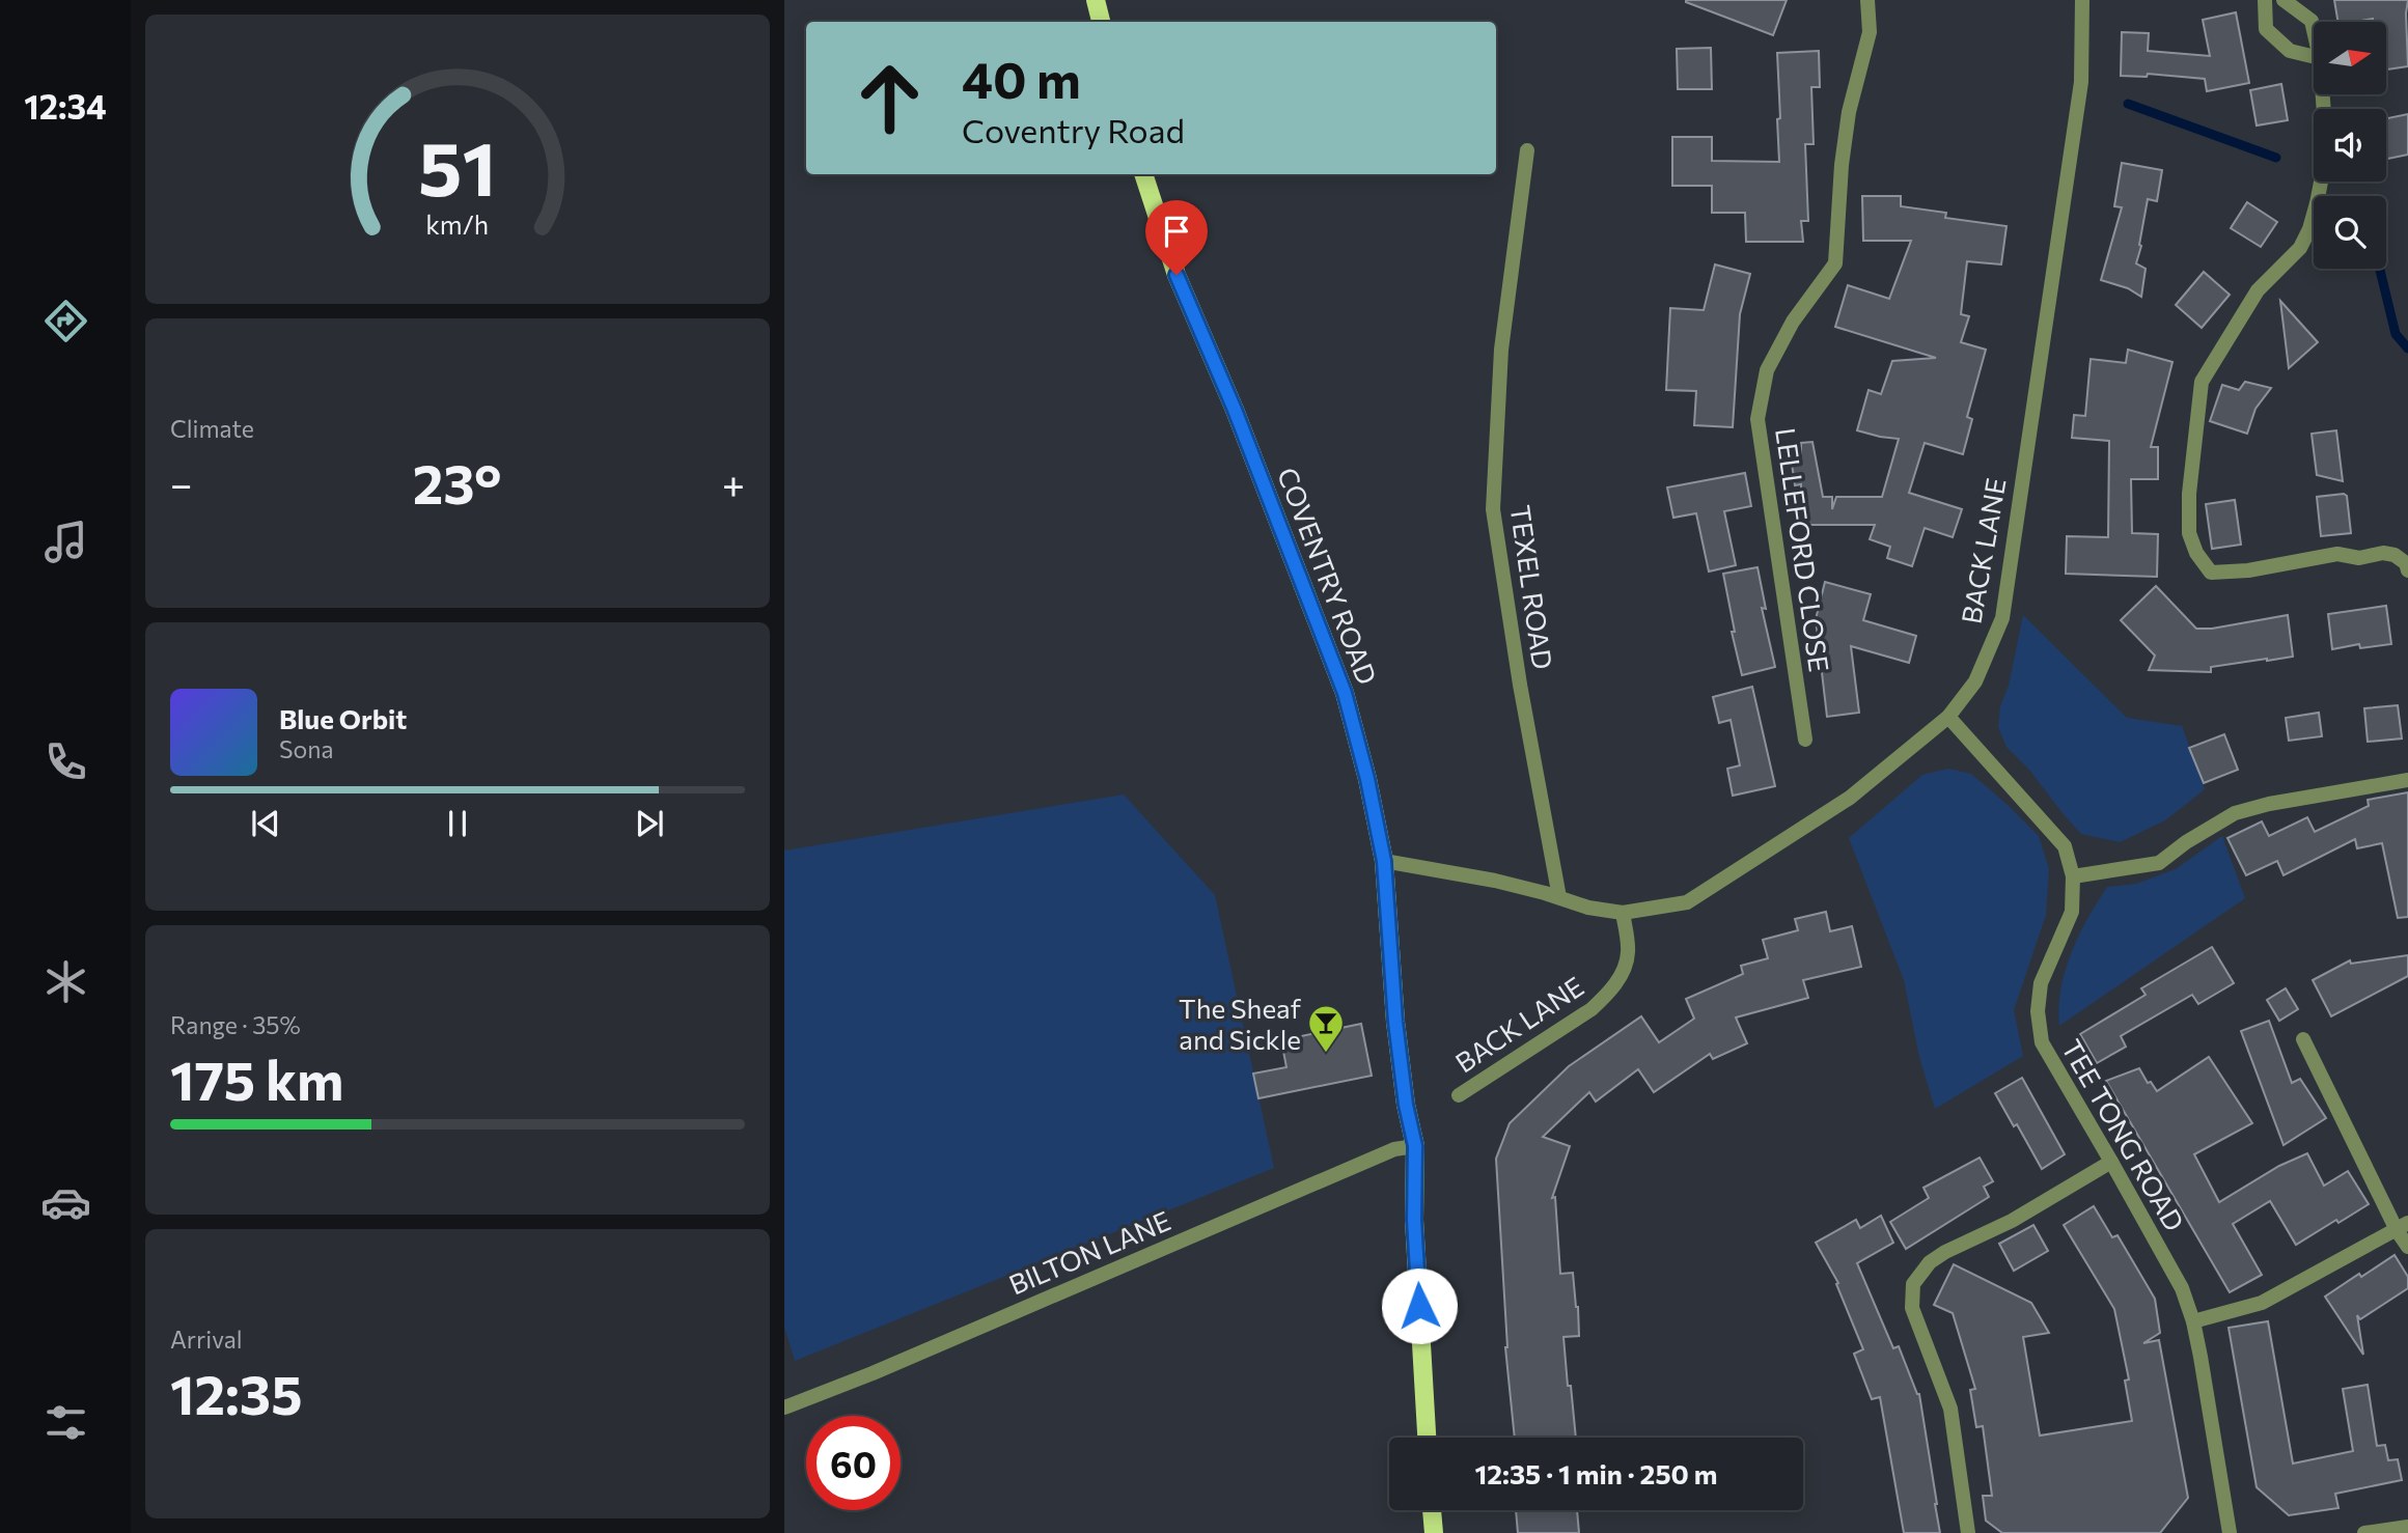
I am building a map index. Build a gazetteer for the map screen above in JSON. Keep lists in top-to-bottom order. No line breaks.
{"streets":{"main road":["COVENTRY ROAD"],"street":["LELLEFORD CLOSE","BACK LANE","TEXEL ROAD","TEE TONG ROAD","BILTON LANE"]},"crossings":[["BACK LANE","COVENTRY ROAD"],["BACK LANE","TEXEL ROAD"],["BACK LANE","TEE TONG ROAD"],["COVENTRY ROAD","BILTON LANE"]],"places":{"bar":["The Sheaf and Sickle"]},"north":"right","page":{"tabs":"12:34","turn":["40 m","Coventry Road"],"tile":["Climate",["Range · 35%","175 km"],["Arrival","12:35"]],"heat":["−","23°","+"],"song":["Blue Orbit","Sona"],"limit":"60","trip":"12:35 · 1 min · 250 m","gauge":["51","km/h"]}}
